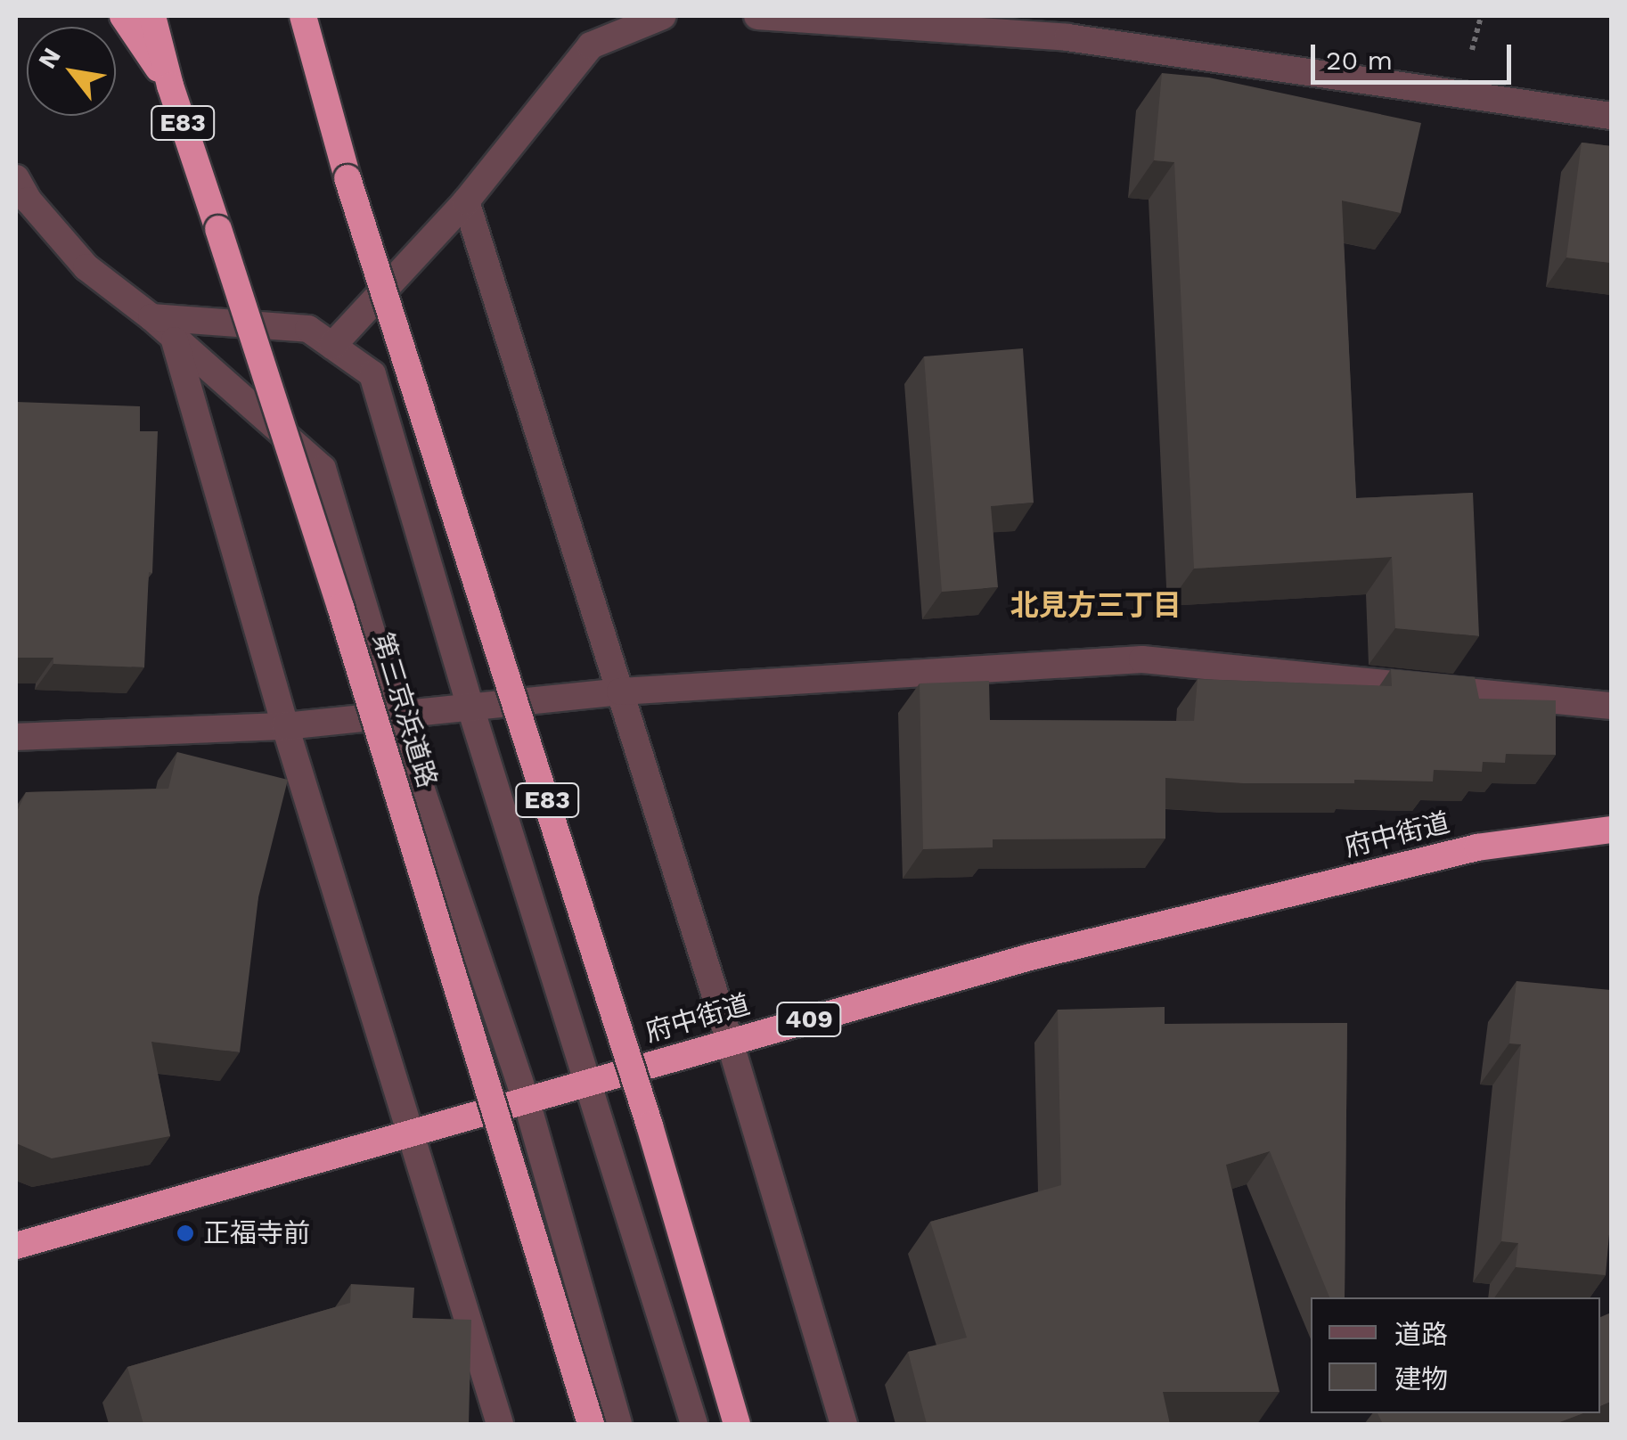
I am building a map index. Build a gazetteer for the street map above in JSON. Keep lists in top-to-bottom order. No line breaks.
{"streets":{"highway":["E83","第三京浜道路","府中街道","409"]},"districts":["北見方三丁目"],"places":["正福寺前"],"legend":["道路","建物"],"scale_bar":"20 m","north":"top left"}
